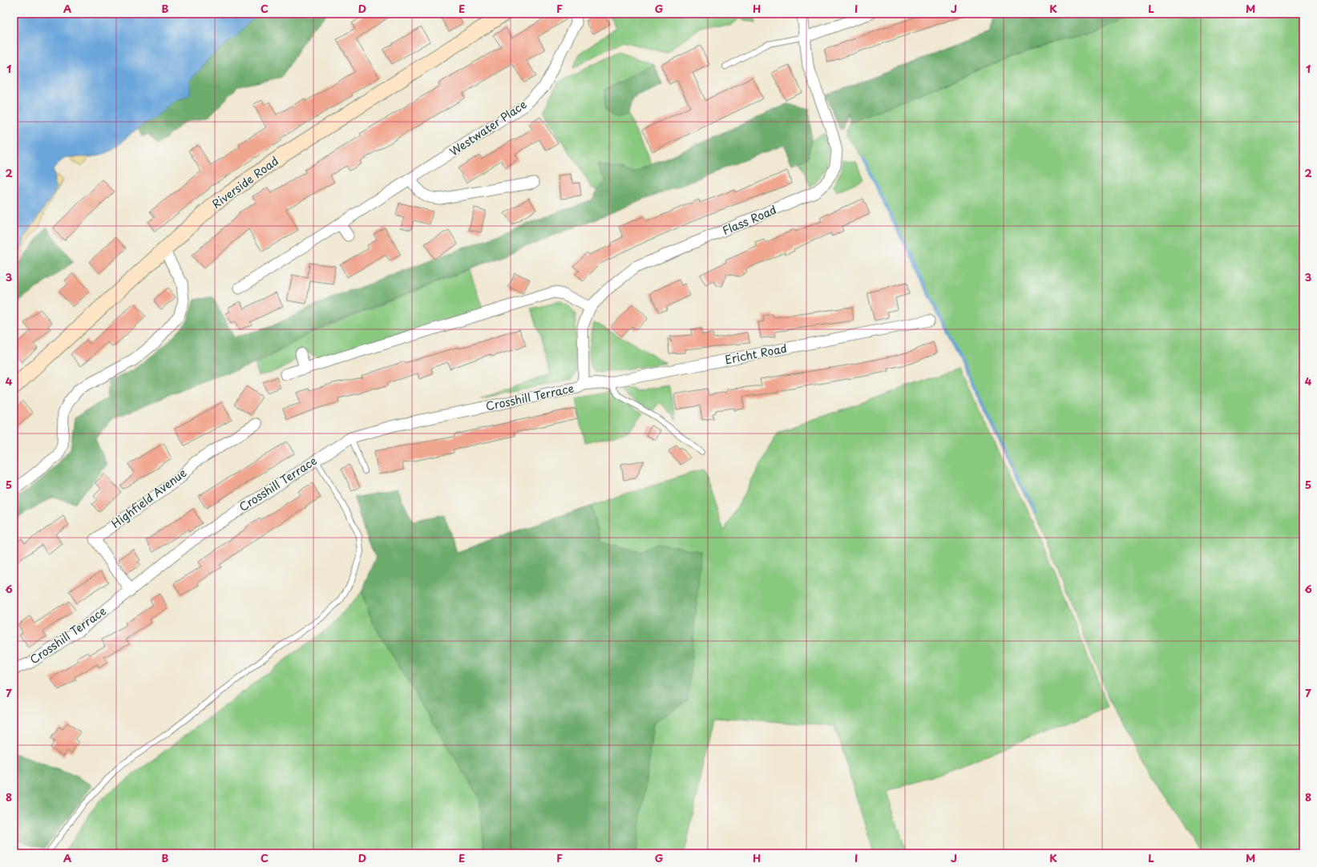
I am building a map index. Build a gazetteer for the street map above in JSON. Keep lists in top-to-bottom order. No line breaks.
{"streets":{"main road":["Riverside Road"],"street":["Westwater Place","Flass Road","Ericht Road","Crosshill Terrace","Highfield Avenue"]},"crossings":[["Flass Road","Ericht Road"],["Flass Road","Crosshill Terrace"],["Ericht Road","Crosshill Terrace"],["Crosshill Terrace","Highfield Avenue"]],"grid":{"columns":["A","B","C","D","E","F","G","H","I","J","K","L","M"],"rows":["1","2","3","4","5","6","7","8"]}}
